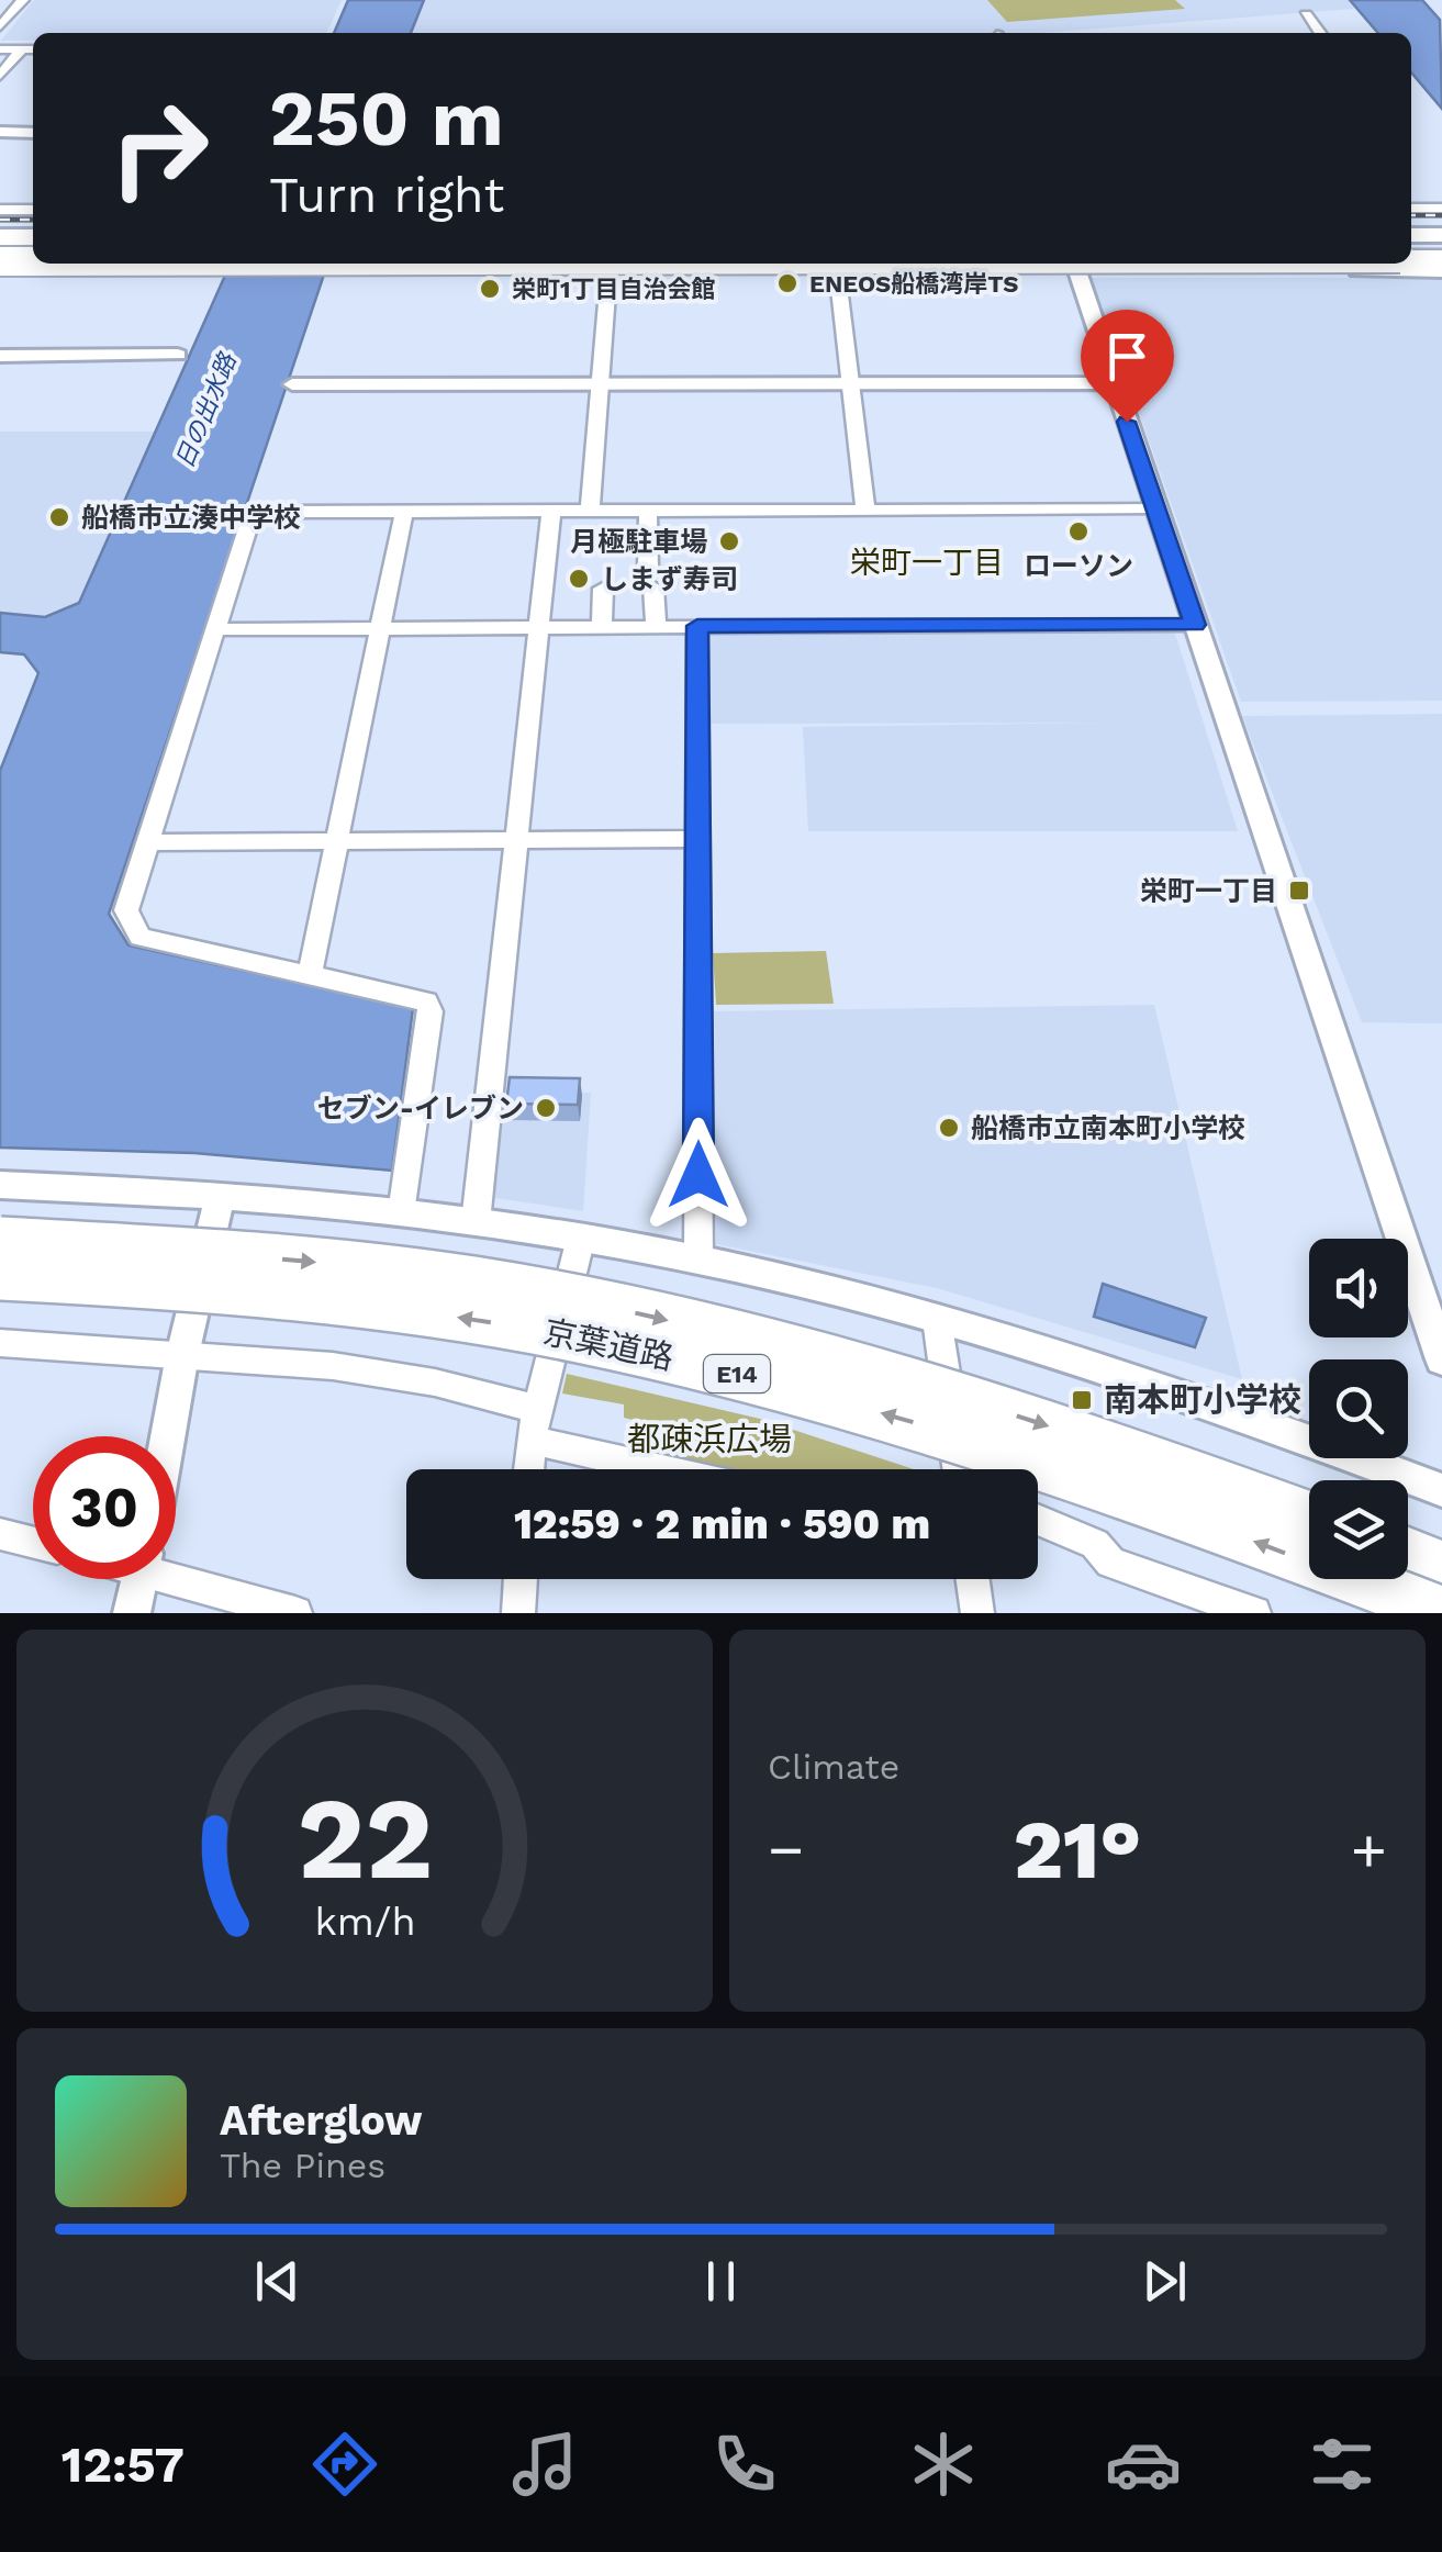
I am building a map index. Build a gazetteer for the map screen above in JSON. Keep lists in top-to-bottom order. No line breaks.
{"streets":{"highway":["京葉道路","E14"]},"districts":["栄町一丁目"],"water":["日の出水路"],"parks":["都疎浜広場"],"places":{"other":["ENEOS船橋湾岸TS","栄町1丁目自治会館","船橋市立湊中学校","ローソン","月極駐車場","しまず寿司","セブン-イレブン","船橋市立南本町小学校"],"transit":["栄町一丁目","南本町小学校"]},"page":{"turn":["250 m","Turn right"],"limit":"30","trip":"12:59 · 2 min · 590 m","tile":"Climate","heat":["−","21°","+"],"song":["Afterglow","The Pines"],"tabs":"12:57","gauge":["22","km/h"]}}
